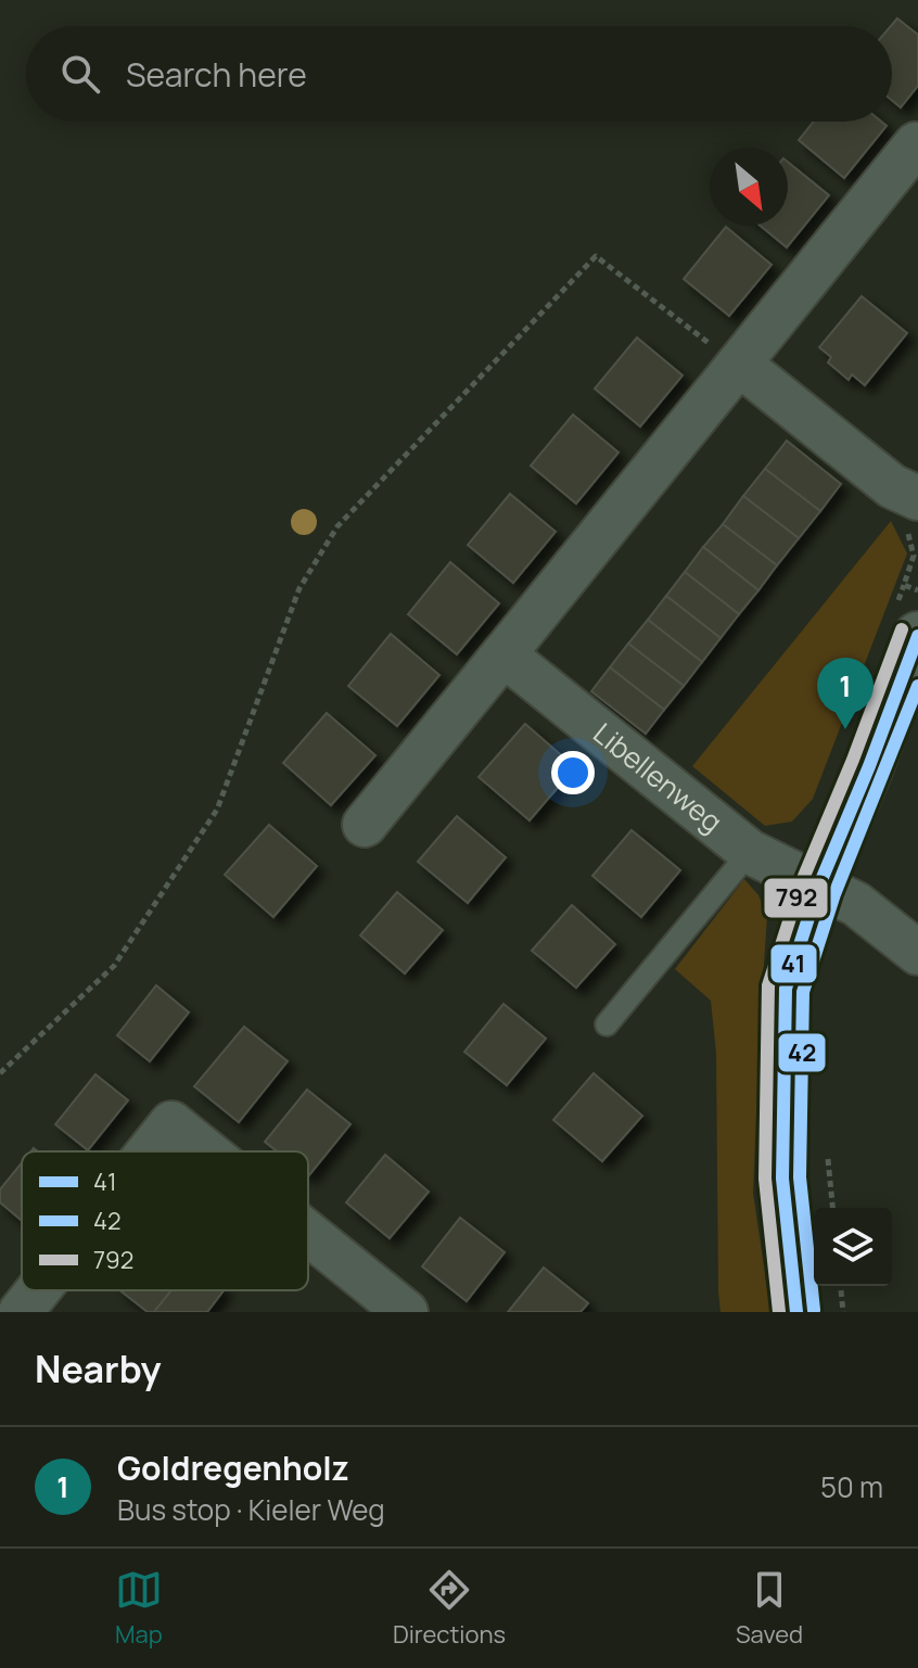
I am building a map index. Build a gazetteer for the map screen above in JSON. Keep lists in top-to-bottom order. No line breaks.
{"streets":{"street":["Libellenweg"]},"lines":["transit line 792","transit line 41","transit line 42"],"legend":["41","42","792"],"north":"bottom right","page":{"search":"Search here","pins":"1","heading":"Nearby","list":[{"mark":"1","name":"Goldregenholz","note":"Bus stop · Kieler Weg","value":"50 m"}],"nav":["Map","Directions","Saved"]}}
